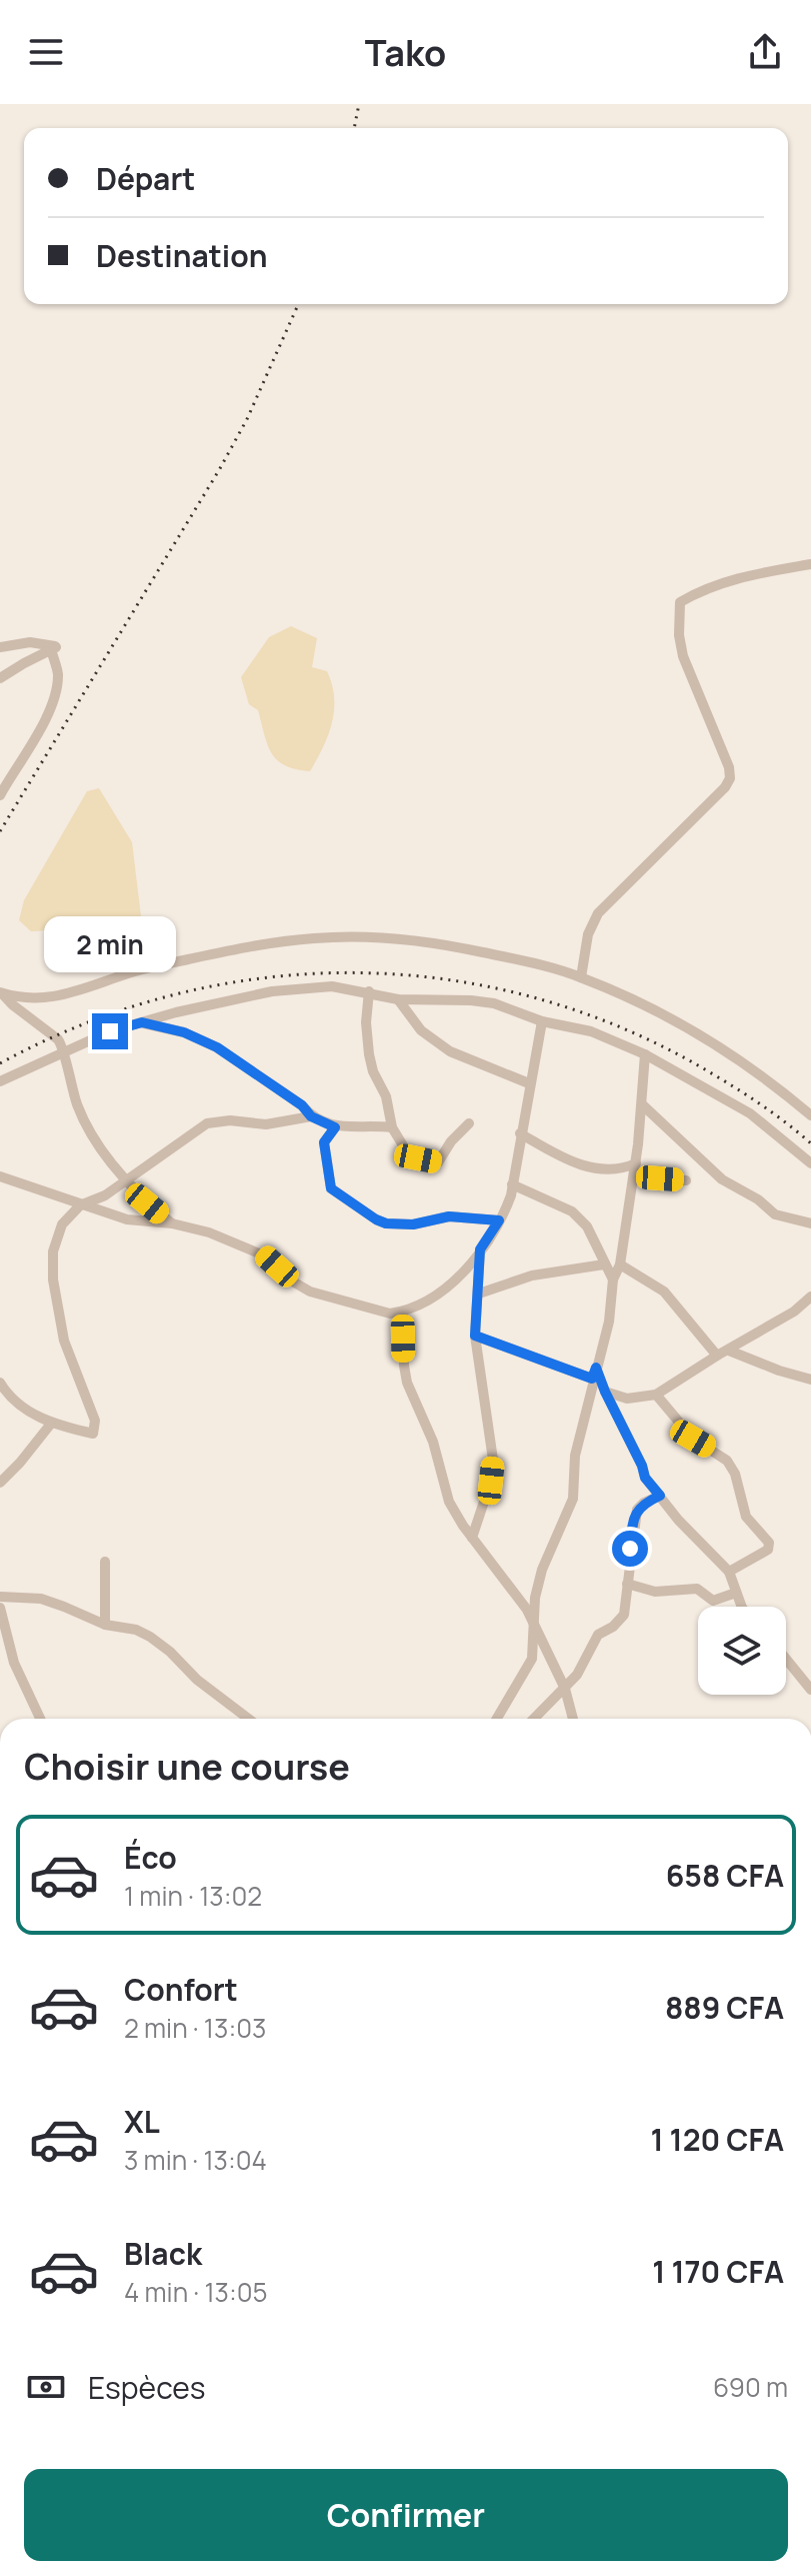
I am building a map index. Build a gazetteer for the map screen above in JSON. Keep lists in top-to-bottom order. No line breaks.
{"page":{"header":"Tako","banner":["Départ","Destination"],"bubble":"2 min","heading":"Choisir une course","list":[{"name":"Éco","note":"1 min · 13:02","value":"658 CFA"},{"name":"Confort","note":"2 min · 13:03","value":"889 CFA"},{"name":"XL","note":"3 min · 13:04","value":"1 120 CFA"},{"name":"Black","note":"4 min · 13:05","value":"1 170 CFA"}],"pay":["Espèces","690 m"],"buttons":"Confirmer"}}
